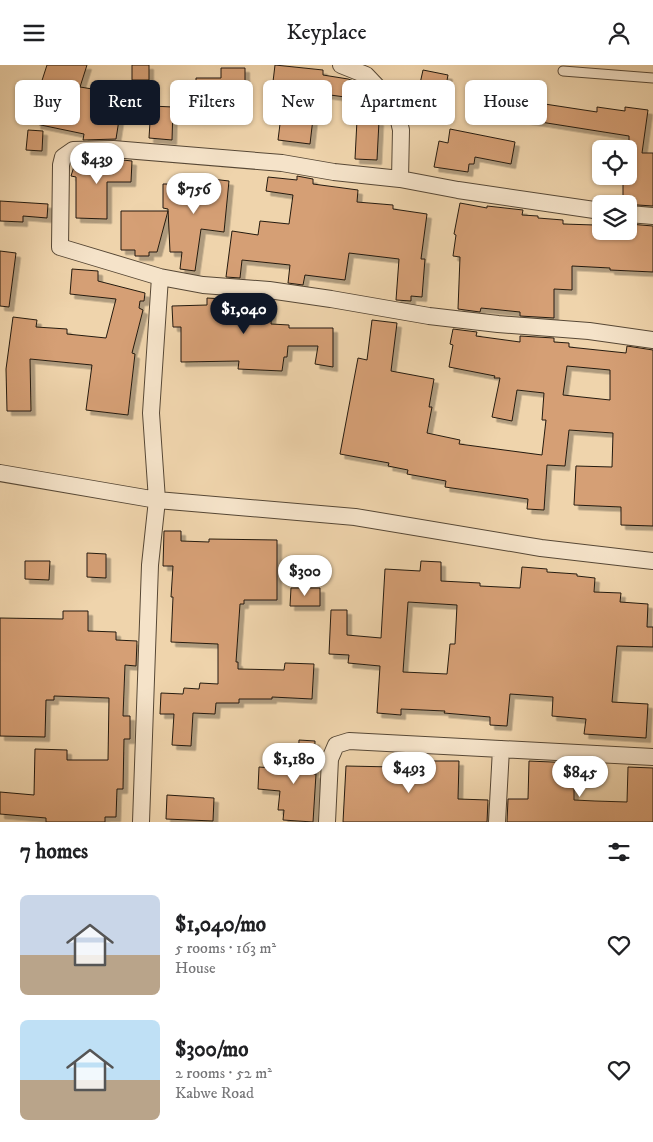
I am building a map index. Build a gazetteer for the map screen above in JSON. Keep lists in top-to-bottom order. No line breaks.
{"page":{"header":"Keyplace","chip":["Buy","Rent","Filters","New","Apartment","House"],"price":["$439","$756","$1,040","$300","$1,180","$493","$845"],"heading":"7 homes","list":[{"name":"$1,040/mo","note":"5 rooms · 163 m² · House"},{"name":"$300/mo","note":"2 rooms · 52 m² · Kabwe Road"}]}}
